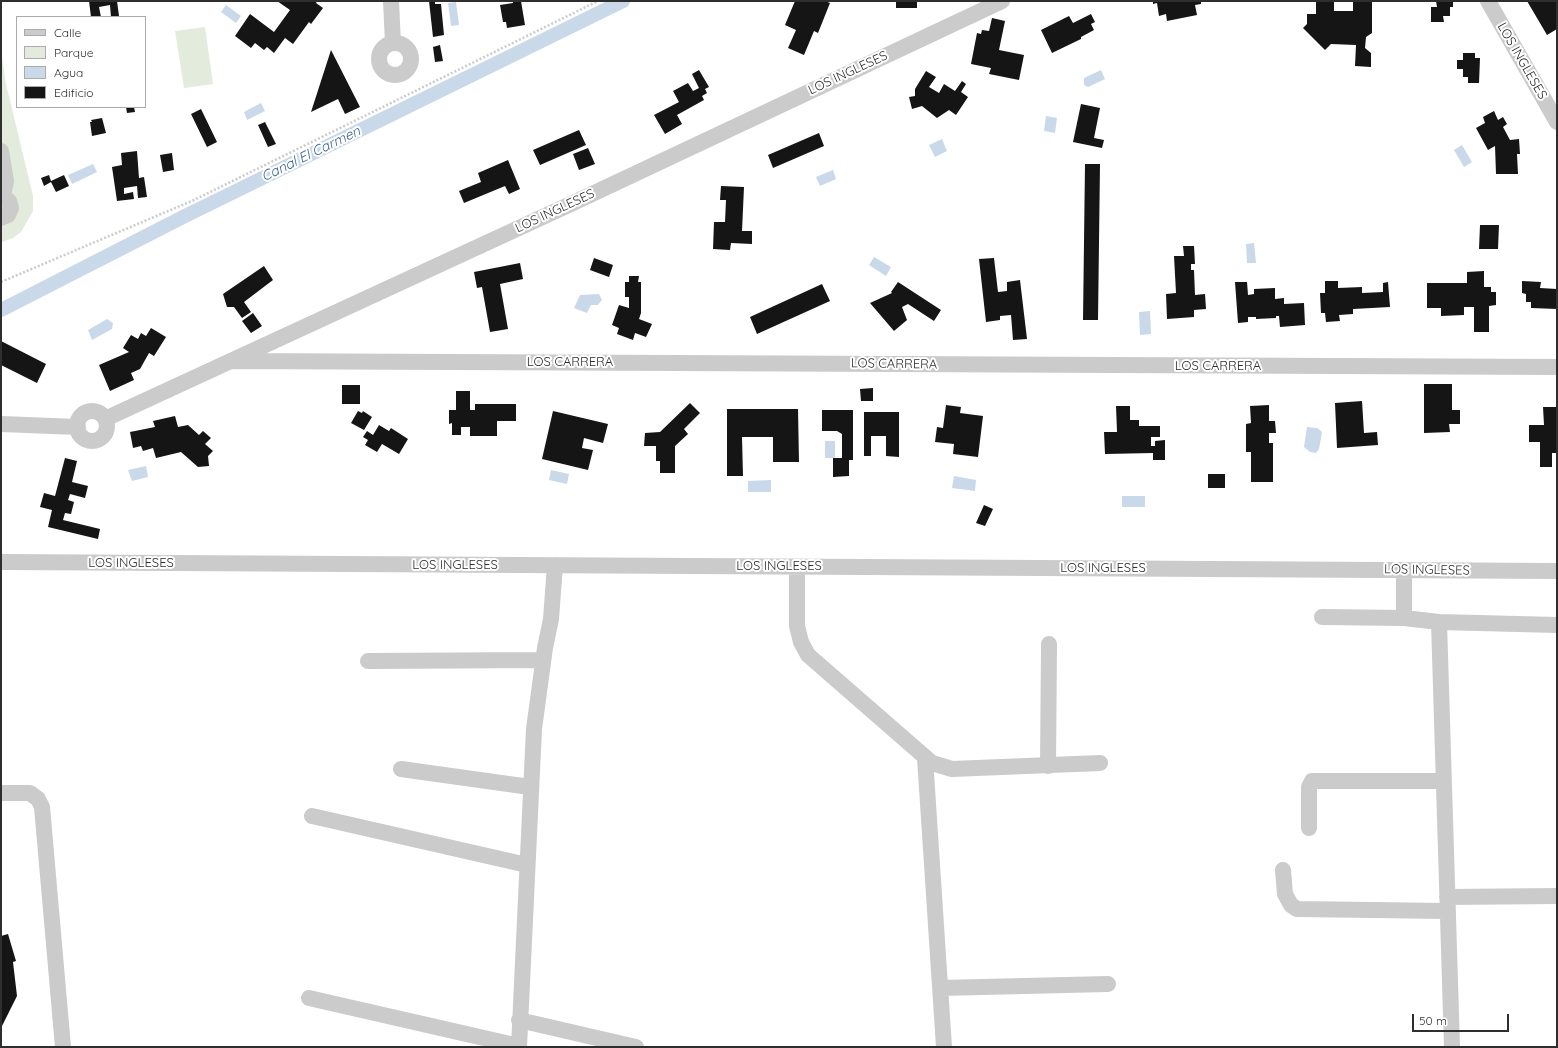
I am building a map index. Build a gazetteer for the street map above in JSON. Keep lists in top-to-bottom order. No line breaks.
{"streets":{"street":["LOS INGLESES","LOS CARRERA"]},"crossings":[["LOS INGLESES","LOS CARRERA"]],"water":["Canal El Carmen"],"legend":["Calle","Parque","Agua","Edificio"],"scale_bar":"50 m"}
